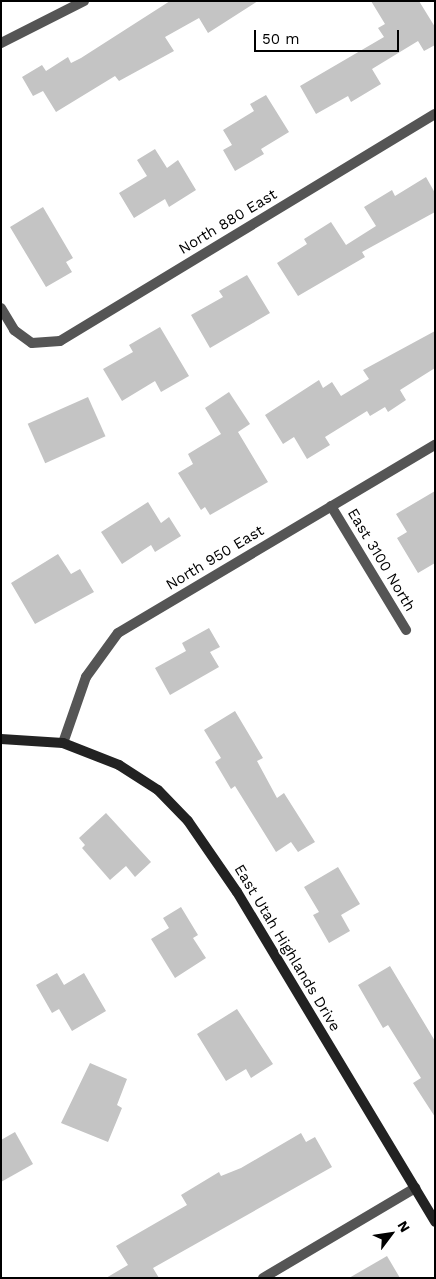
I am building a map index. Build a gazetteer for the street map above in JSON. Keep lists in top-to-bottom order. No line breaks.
{"streets":{"street":["North 880 East","North 950 East","East 3100 North","East Utah Highlands Drive"]},"crossings":[["North 950 East","East 3100 North"],["North 950 East","East Utah Highlands Drive"]],"scale_bar":"50 m","north":"top right"}
